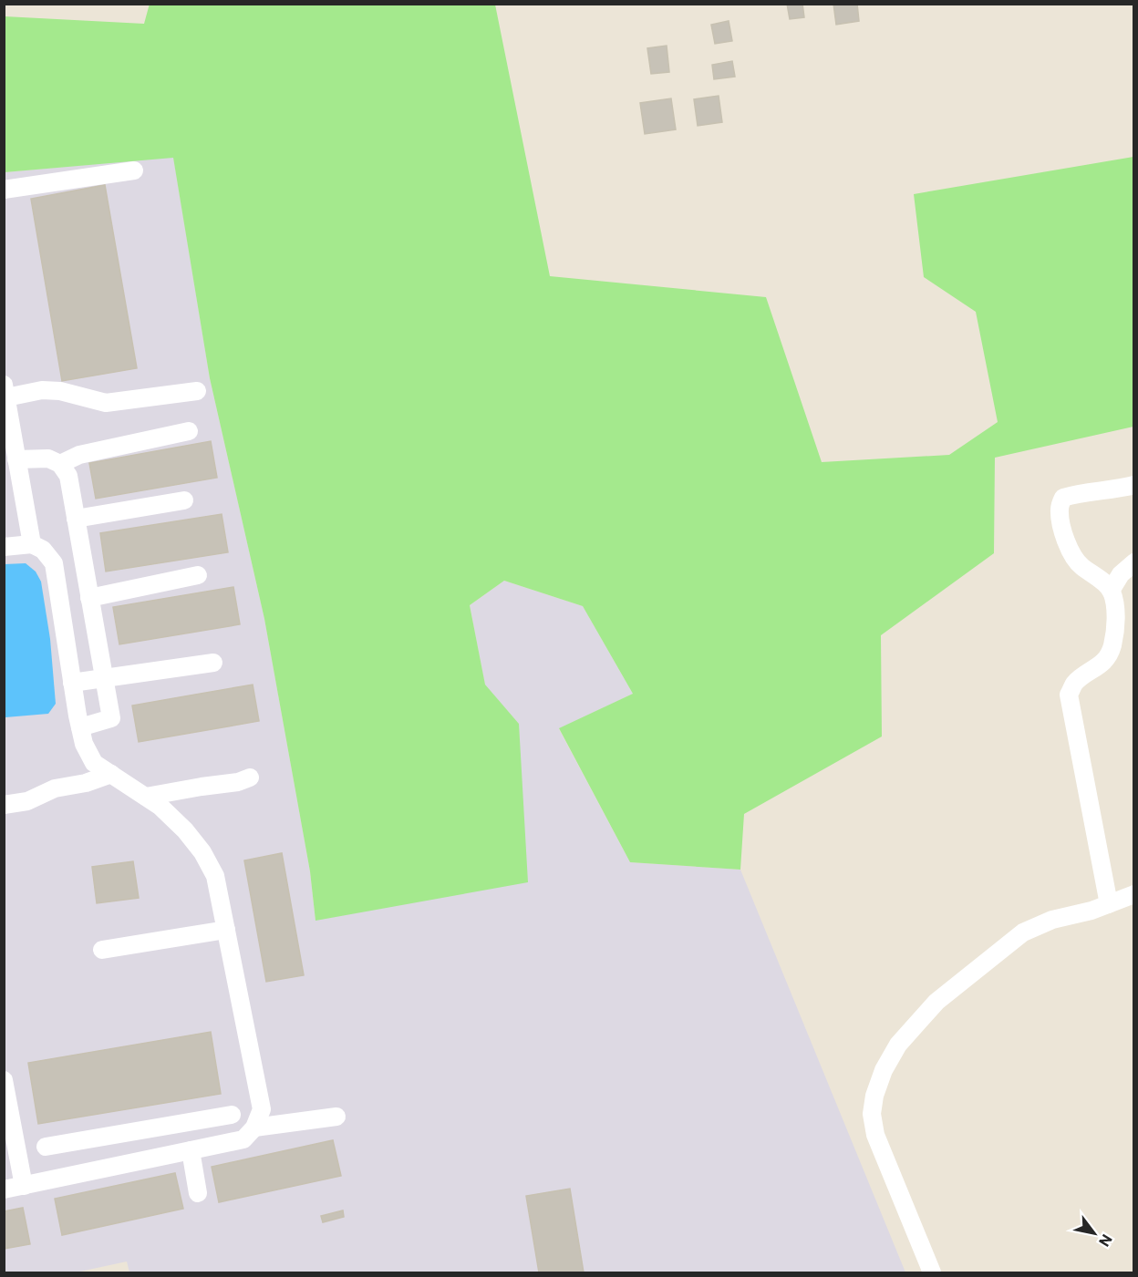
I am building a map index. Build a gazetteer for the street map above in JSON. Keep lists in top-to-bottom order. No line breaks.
{"north":"bottom right"}
